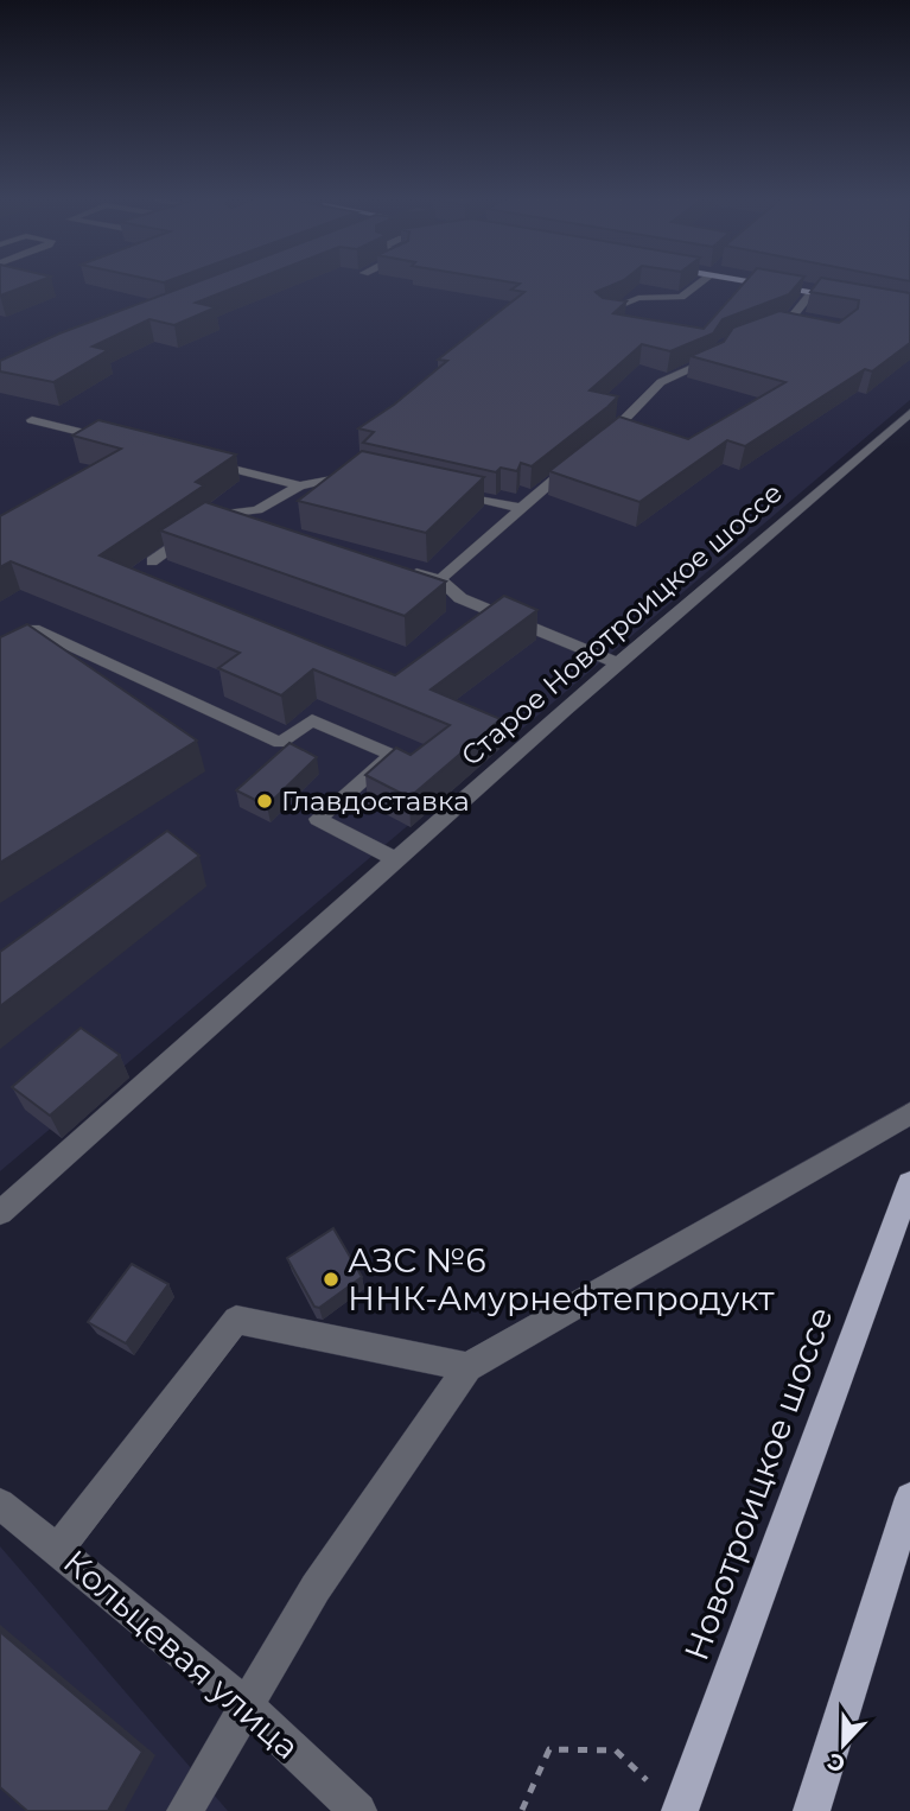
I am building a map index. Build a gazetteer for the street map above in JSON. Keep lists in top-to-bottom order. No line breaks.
{"streets":{"main road":["Новотроицкое шоссе"],"street":["Старое Новотроицкое шоссе","Кольцевая улица"]},"places":["Главдоставка","АЗС №6 ННК-Амурнефтепродукт"],"north":"bottom"}
